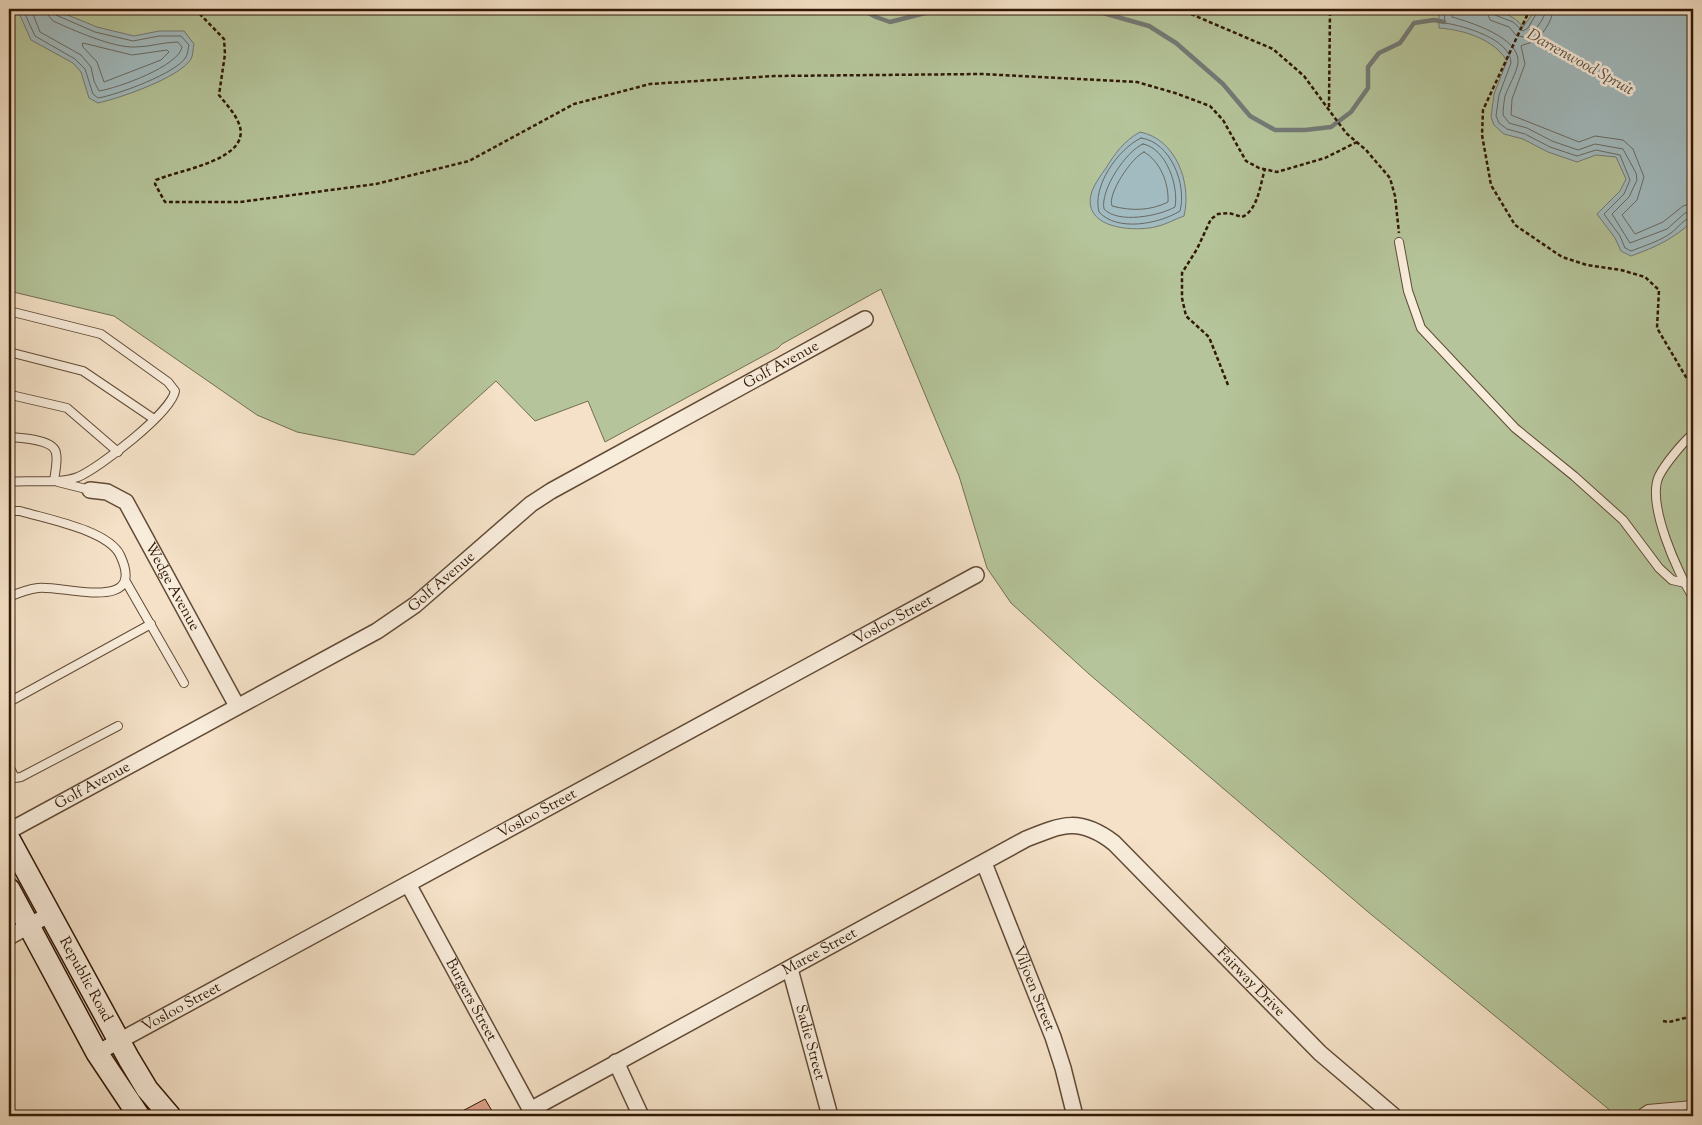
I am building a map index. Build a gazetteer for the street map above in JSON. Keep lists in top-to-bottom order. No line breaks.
{"streets":{"main road":["Republic Road"],"street":["Golf Avenue","Wedge Avenue","Vosloo Street","Maree Street","Fairway Drive","Viljoen Street","Burgers Street","Sadie Street"]},"crossings":[["Golf Avenue","Wedge Avenue"],["Vosloo Street","Republic Road"],["Vosloo Street","Burgers Street"],["Maree Street","Fairway Drive"],["Maree Street","Viljoen Street"],["Maree Street","Burgers Street"],["Maree Street","Sadie Street"]],"water":["Darrenwood Spruit"]}
